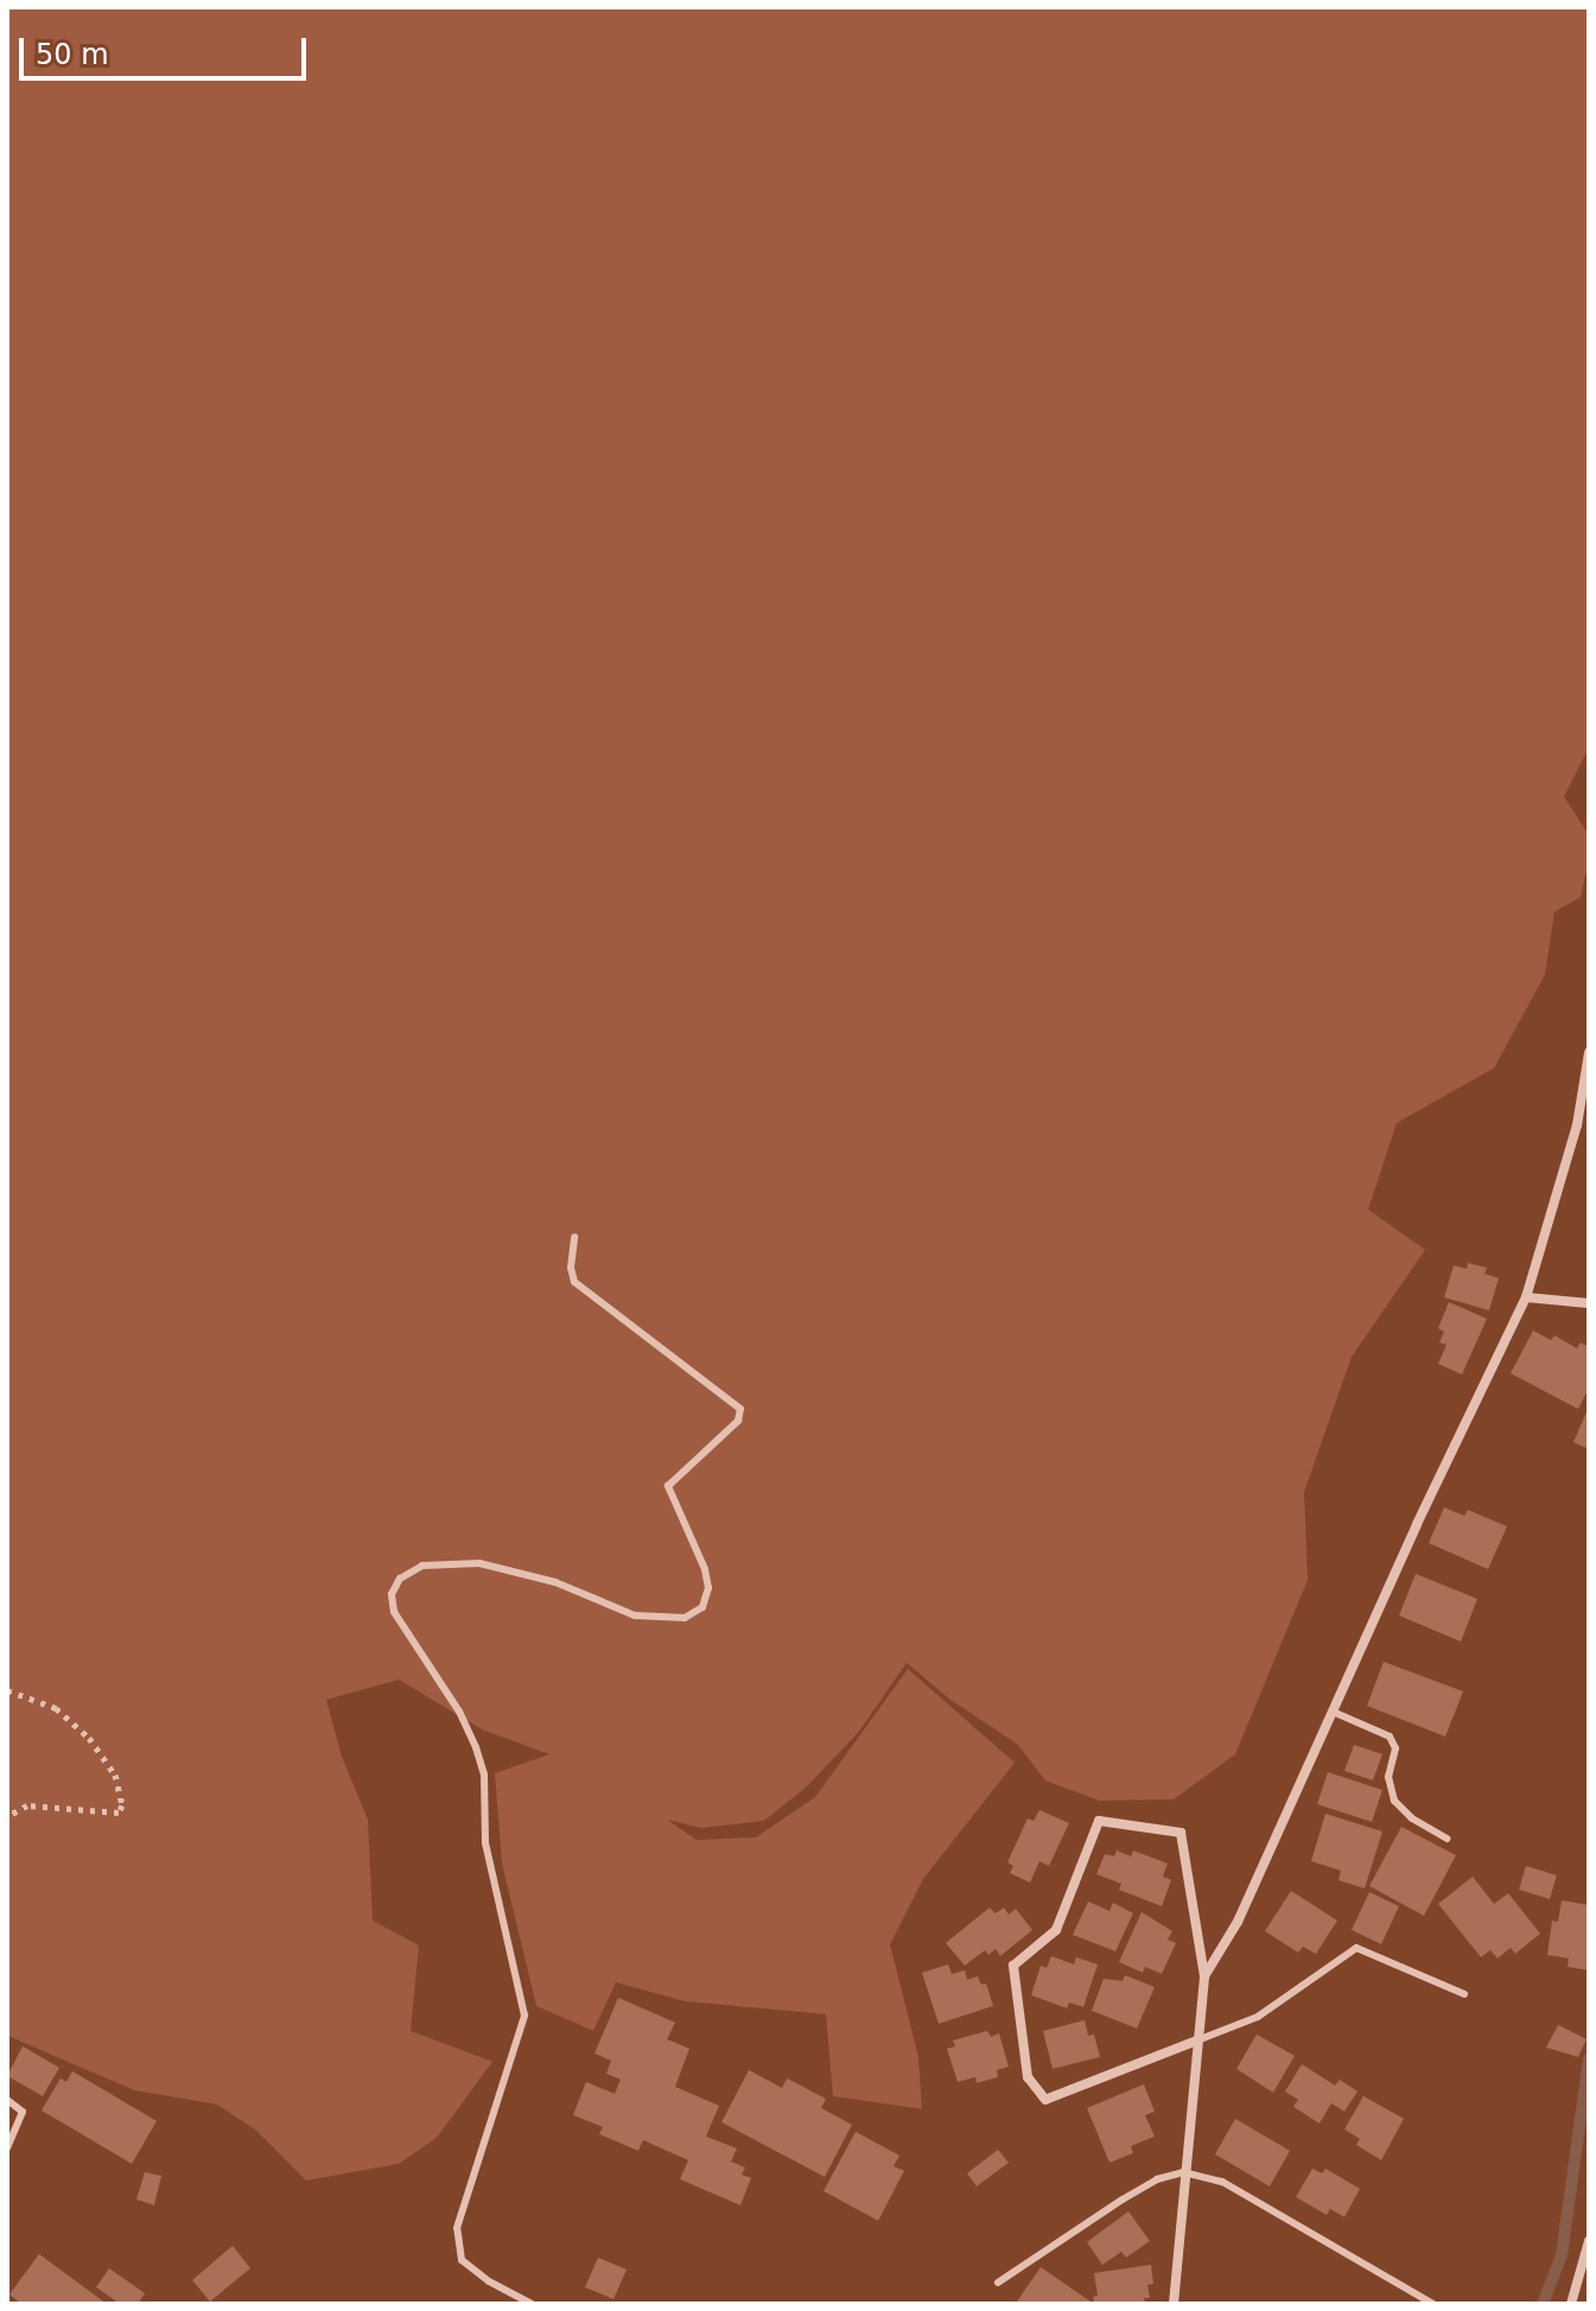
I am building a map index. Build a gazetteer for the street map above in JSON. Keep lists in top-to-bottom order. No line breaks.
{"scale_bar":"50 m"}
